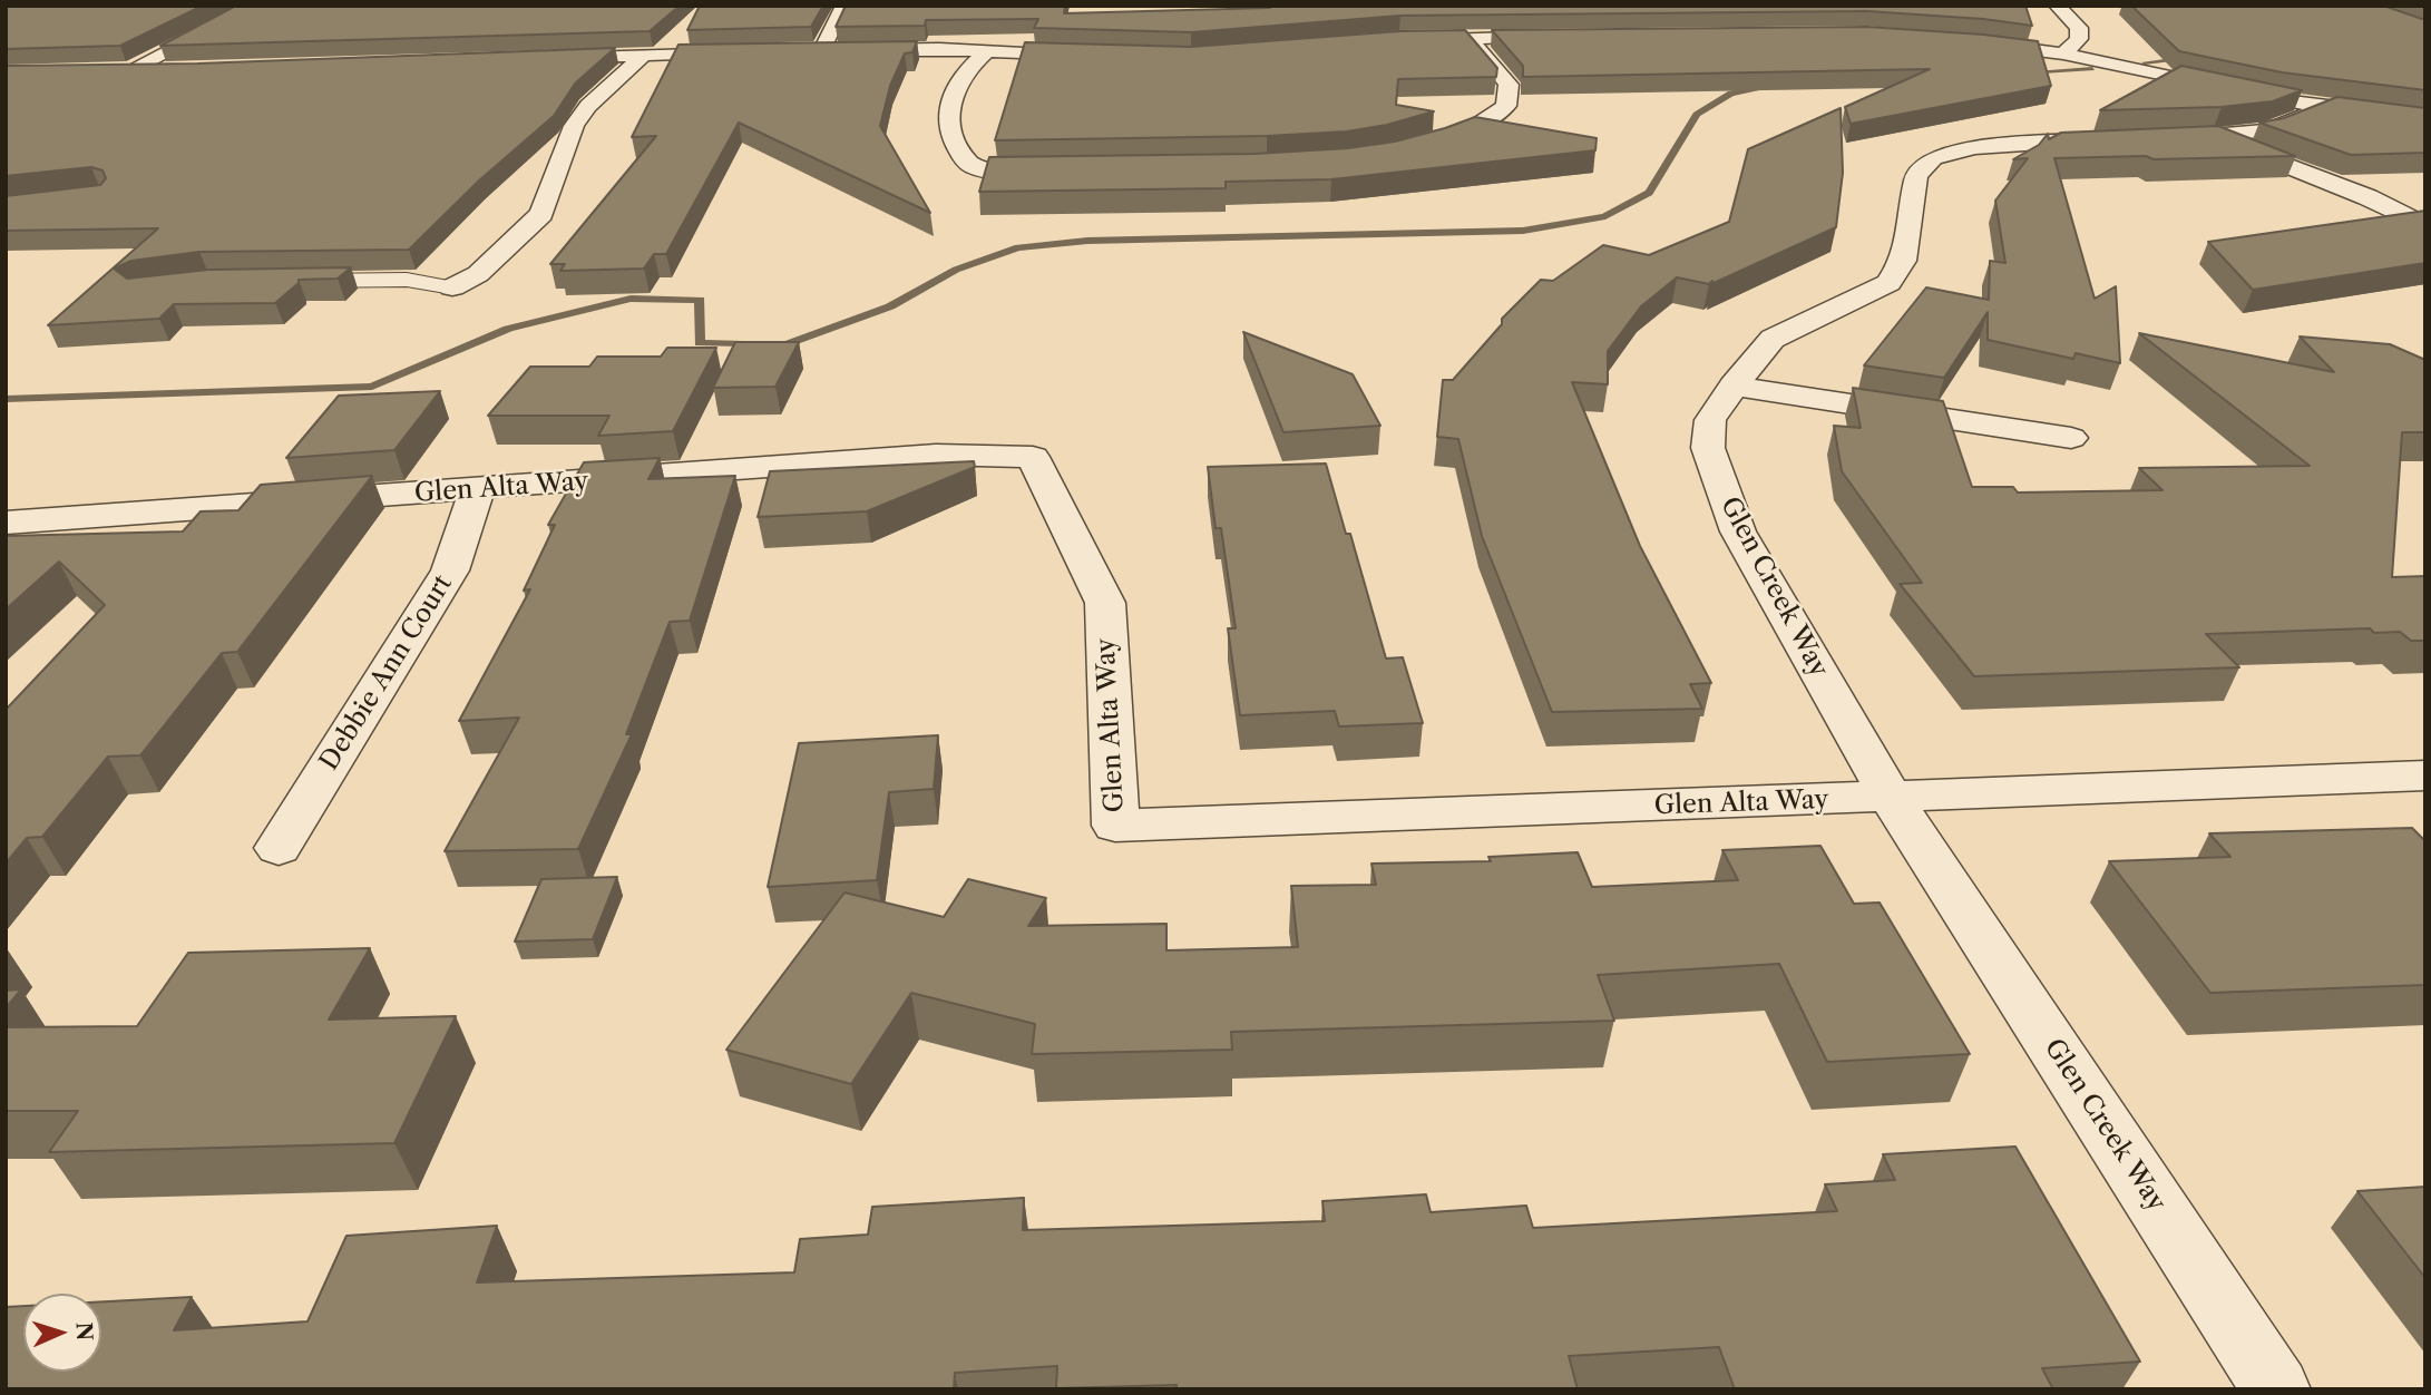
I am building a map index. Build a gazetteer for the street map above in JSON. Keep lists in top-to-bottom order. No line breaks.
{"streets":{"street":["Glen Alta Way","Glen Creek Way","Debbie Ann Court"]},"crossings":[["Glen Alta Way","Glen Creek Way"],["Glen Alta Way","Debbie Ann Court"]],"north":"right"}
